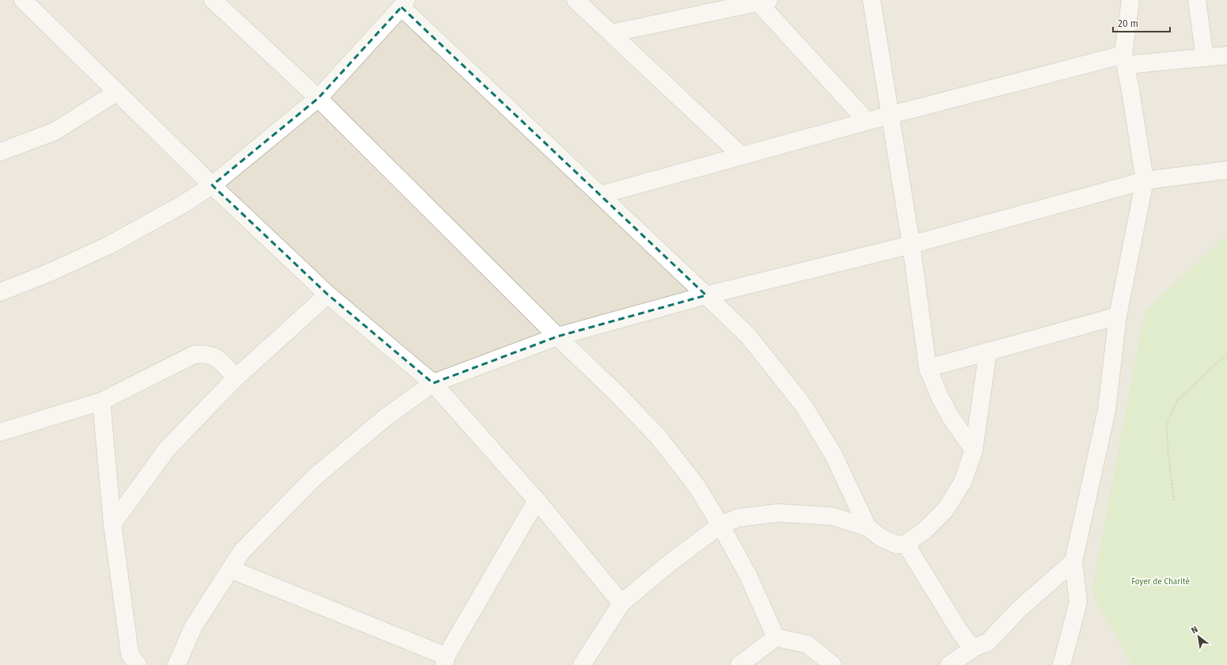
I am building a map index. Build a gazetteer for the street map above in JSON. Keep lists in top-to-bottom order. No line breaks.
{"parks":["Foyer de Charité"],"scale_bar":"20 m","north":"top left"}
